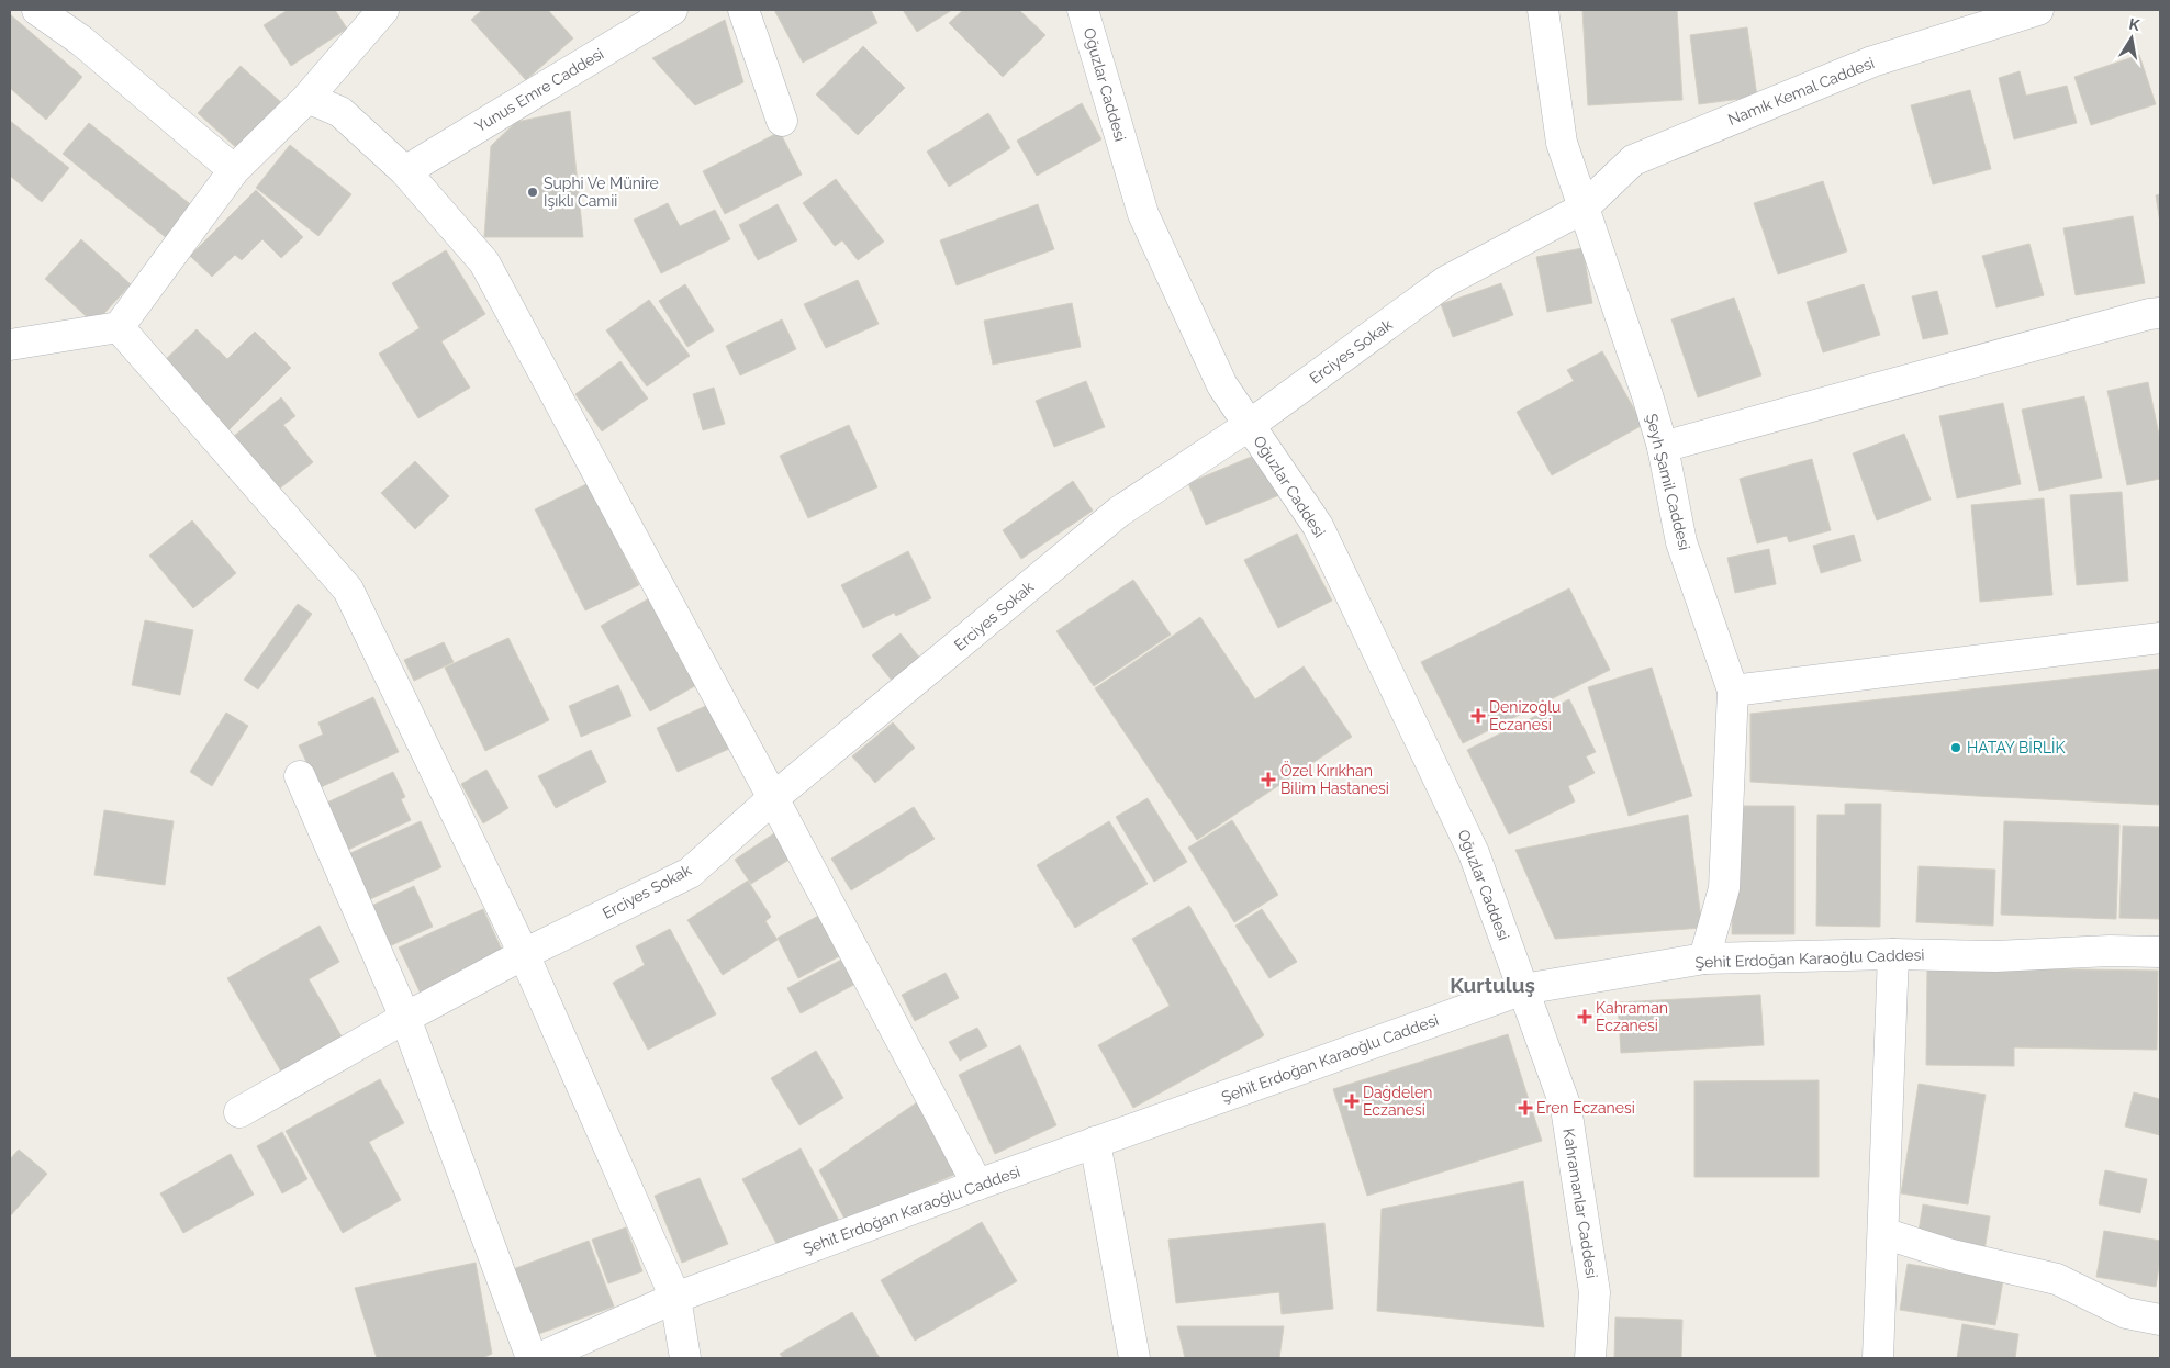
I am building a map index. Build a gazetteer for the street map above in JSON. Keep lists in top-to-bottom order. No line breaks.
{"streets":{"street":["Oğuzlar Caddesi","Yunus Emre Caddesi","Namık Kemal Caddesi","Erciyes Sokak","Şeyh Şamil Caddesi","Şehit Erdoğan Karaoğlu Caddesi","Kahramanlar Caddesi"]},"crossings":[["Oğuzlar Caddesi","Erciyes Sokak"],["Oğuzlar Caddesi","Şehit Erdoğan Karaoğlu Caddesi"],["Oğuzlar Caddesi","Kahramanlar Caddesi"],["Namık Kemal Caddesi","Erciyes Sokak"],["Namık Kemal Caddesi","Şeyh Şamil Caddesi"],["Erciyes Sokak","Şeyh Şamil Caddesi"],["Şeyh Şamil Caddesi","Şehit Erdoğan Karaoğlu Caddesi"],["Şehit Erdoğan Karaoğlu Caddesi","Kahramanlar Caddesi"]],"districts":["Kurtuluş"],"places":{"other":["Suphi Ve Münire Işıklı Camii","HATAY BİRLİK"],"health":["Denizoğlu Eczanesi","Özel Kırıkhan Bilim Hastanesi","Kahraman Eczanesi","Dağdelen Eczanesi","Eren Eczanesi"]},"north":"top"}
